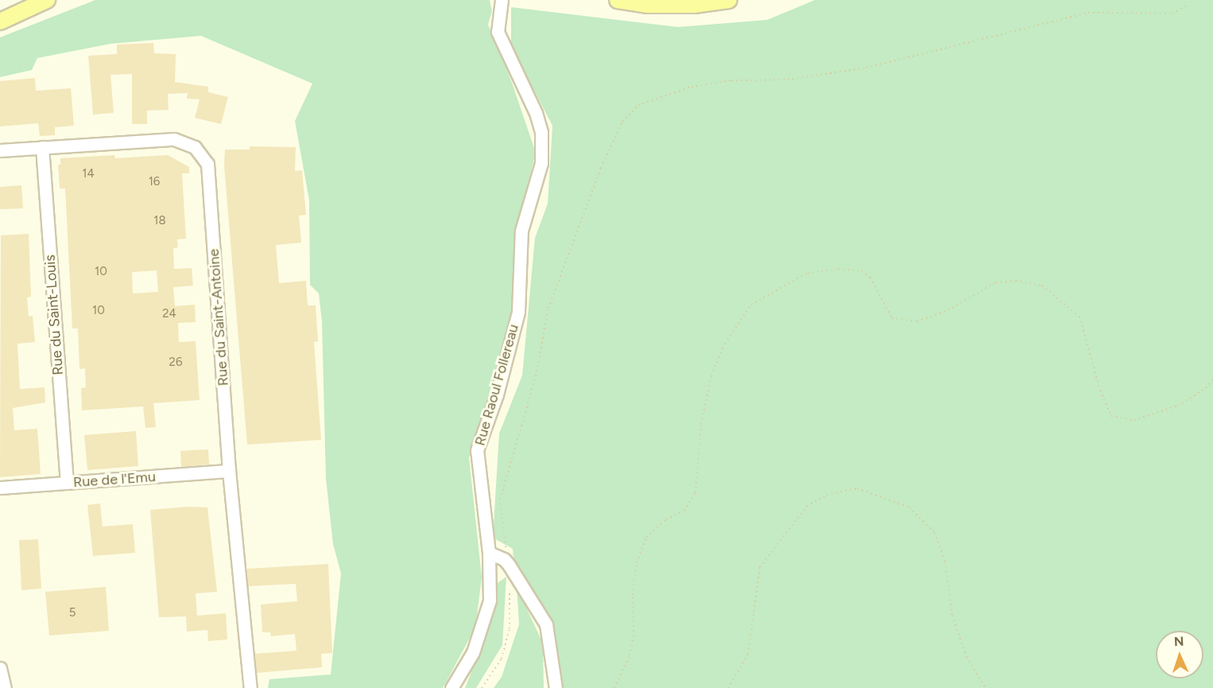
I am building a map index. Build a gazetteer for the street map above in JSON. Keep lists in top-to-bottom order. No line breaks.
{"streets":{"street":["Rue du Saint-Louis","Rue du Saint-Antoine","Rue Raoul Follereau","Rue de l'Emu"]},"crossings":[["Rue du Saint-Louis","Rue du Saint-Antoine"],["Rue du Saint-Louis","Rue de l'Emu"],["Rue du Saint-Antoine","Rue de l'Emu"]],"house_numbers":["14","16","18","10","10","24","26","5"],"north":"top"}
